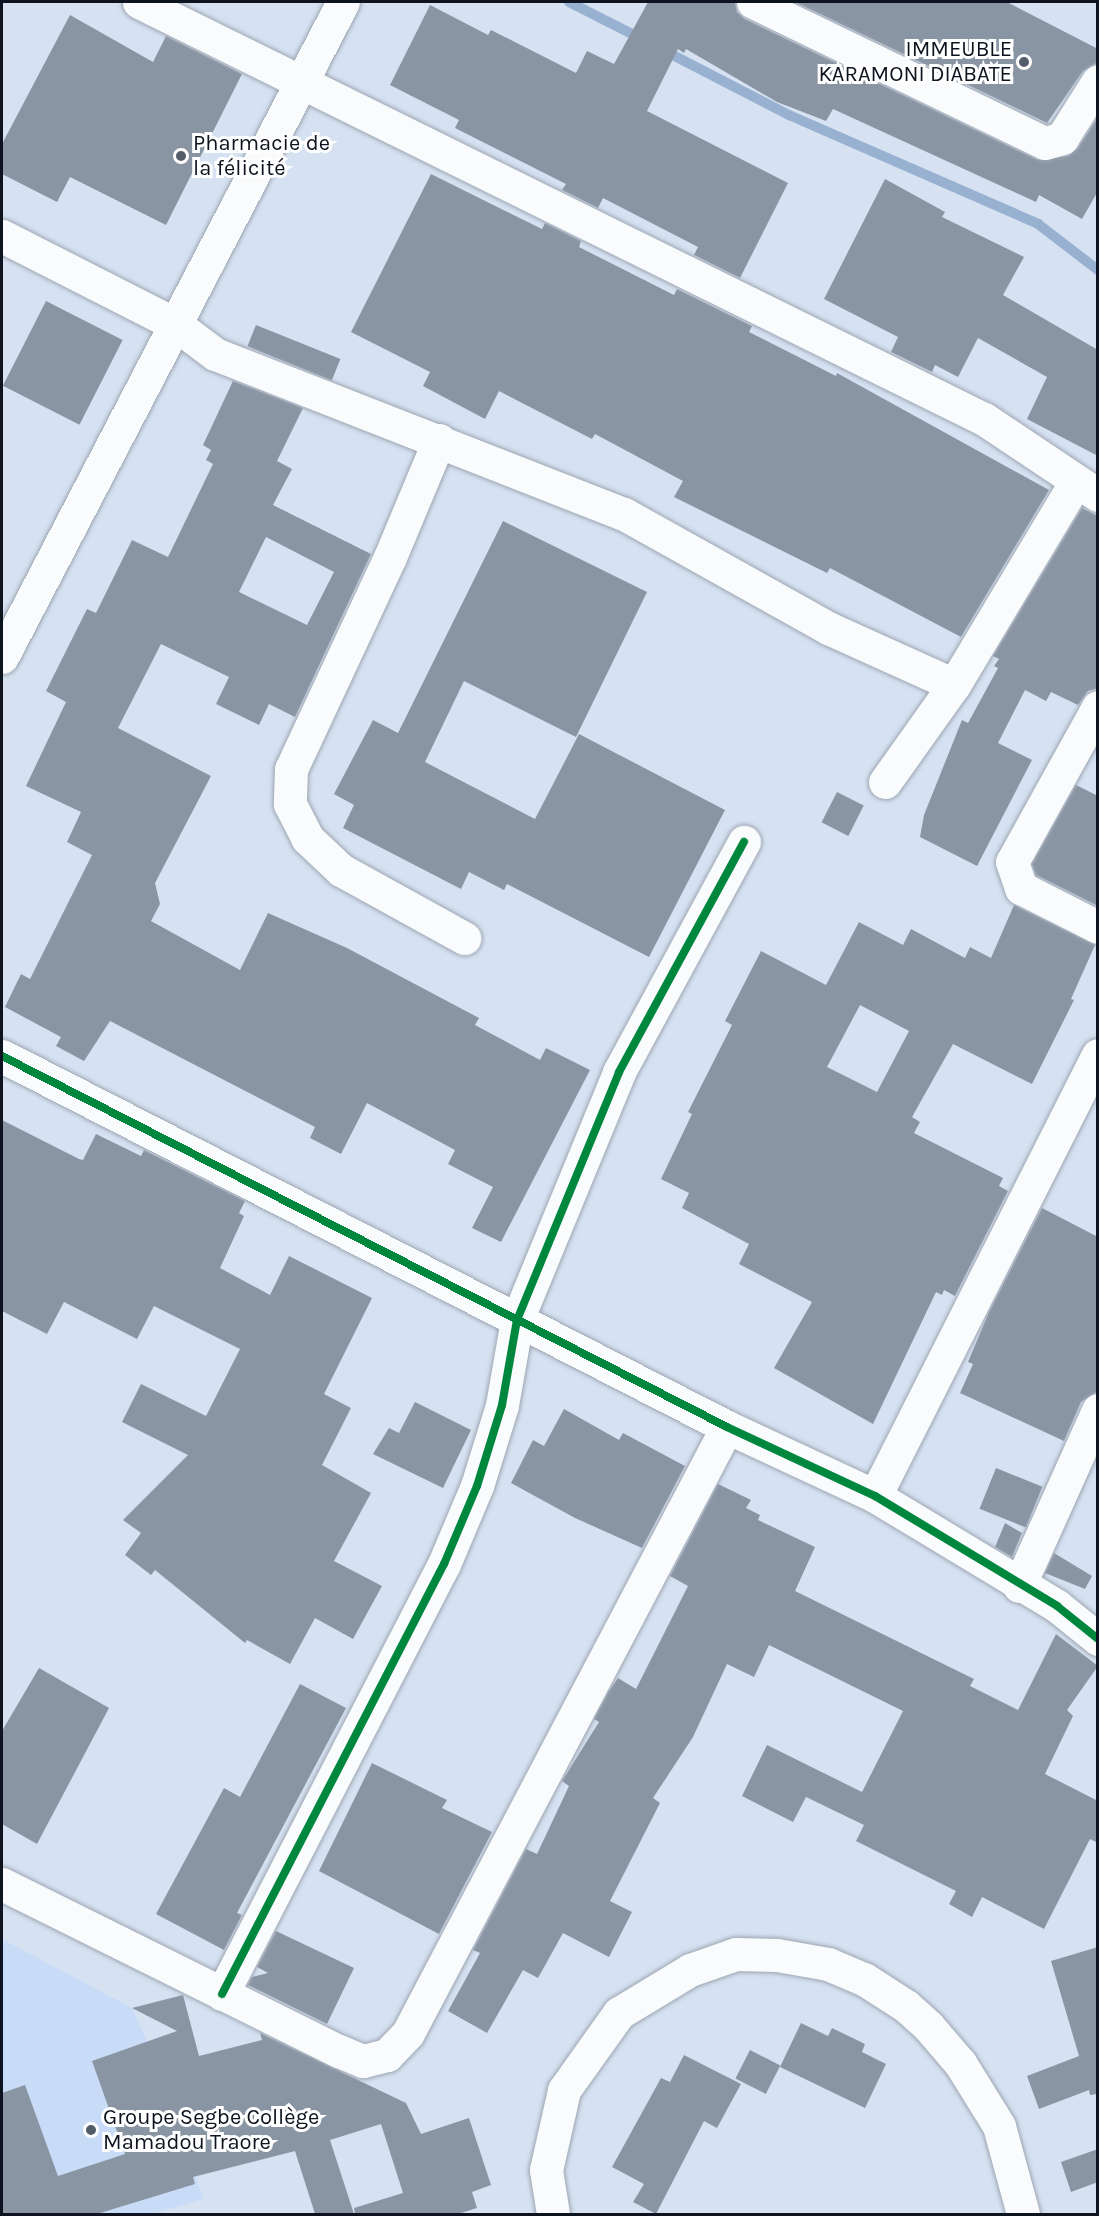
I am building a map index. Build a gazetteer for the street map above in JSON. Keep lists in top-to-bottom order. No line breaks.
{"places":["IMMEUBLE KARAMONI DIABATE","Pharmacie de la félicité","Groupe Segbe Collège Mamadou Traore"]}
